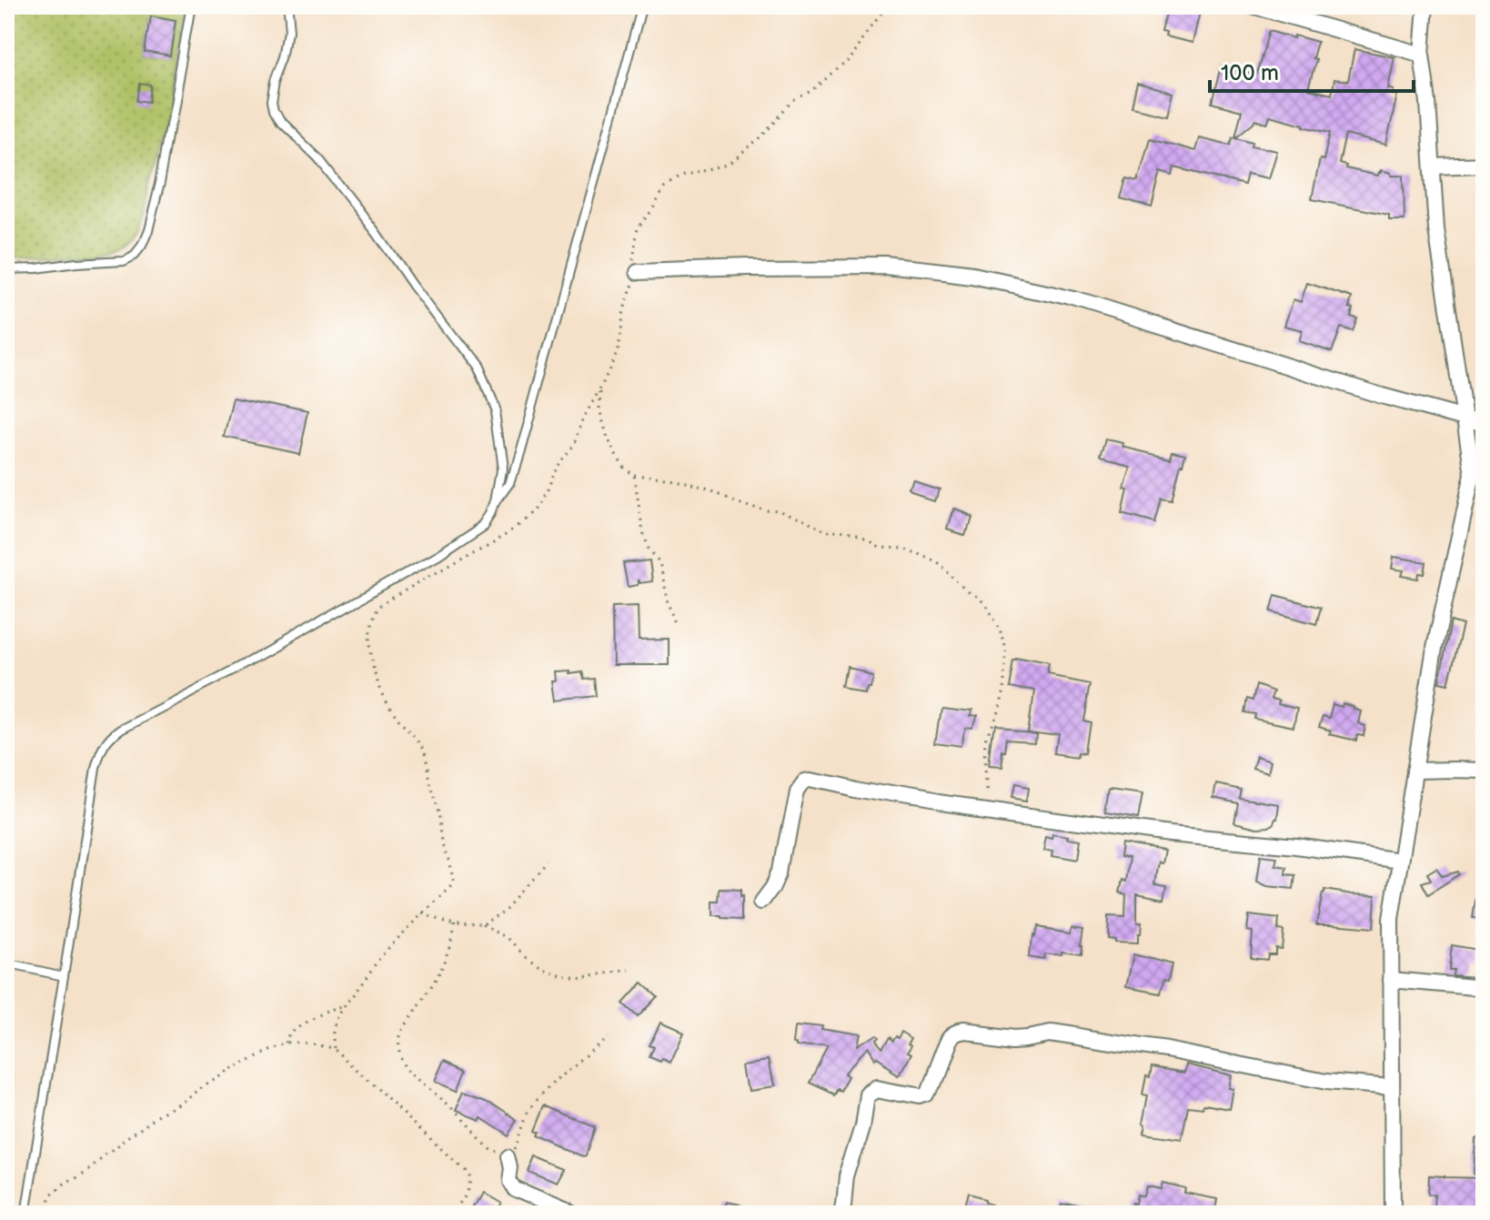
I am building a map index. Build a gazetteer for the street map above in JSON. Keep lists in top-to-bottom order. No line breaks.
{"scale_bar":"100 m"}
